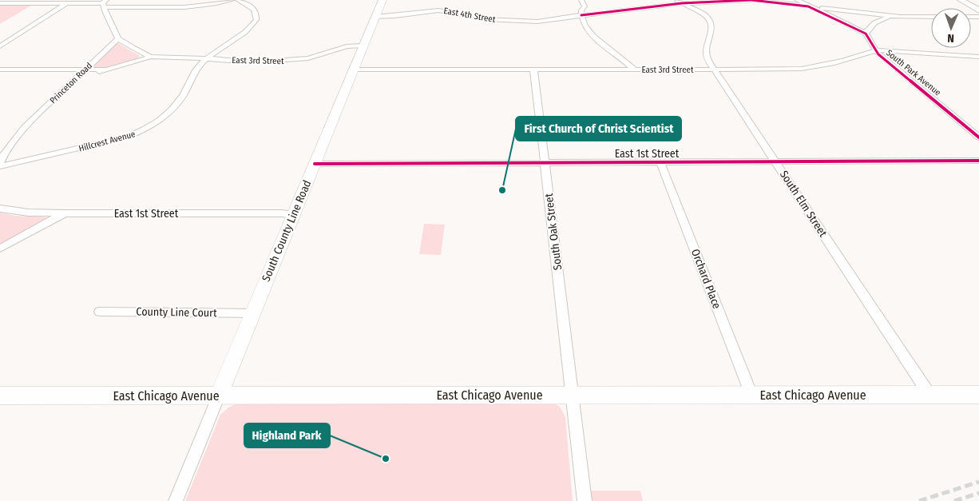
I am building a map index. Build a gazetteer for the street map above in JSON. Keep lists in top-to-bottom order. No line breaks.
{"streets":{"main road":["South County Line Road","East Chicago Avenue"],"street":["East 4th Street","East 3rd Street","South Park Avenue","Princeton Road","Hillcrest Avenue","East 1st Street","South Elm Street","South Oak Street","Orchard Place","County Line Court"]},"crossings":[["East 4th Street","South Park Avenue"],["East 4th Street","South Elm Street"],["East 4th Street","South County Line Road"],["East 3rd Street","South Park Avenue"],["East 3rd Street","Princeton Road"],["East 3rd Street","Hillcrest Avenue"],["East 3rd Street","South Elm Street"],["East 3rd Street","South County Line Road"],["East 3rd Street","South Oak Street"],["East 1st Street","South Elm Street"],["East 1st Street","South County Line Road"],["East 1st Street","South Oak Street"],["East 1st Street","Orchard Place"],["South Elm Street","East Chicago Avenue"],["South County Line Road","County Line Court"],["South County Line Road","East Chicago Avenue"],["South Oak Street","East Chicago Avenue"],["Orchard Place","East Chicago Avenue"]],"places":["First Church of Christ Scientist","Highland Park"],"north":"bottom"}
